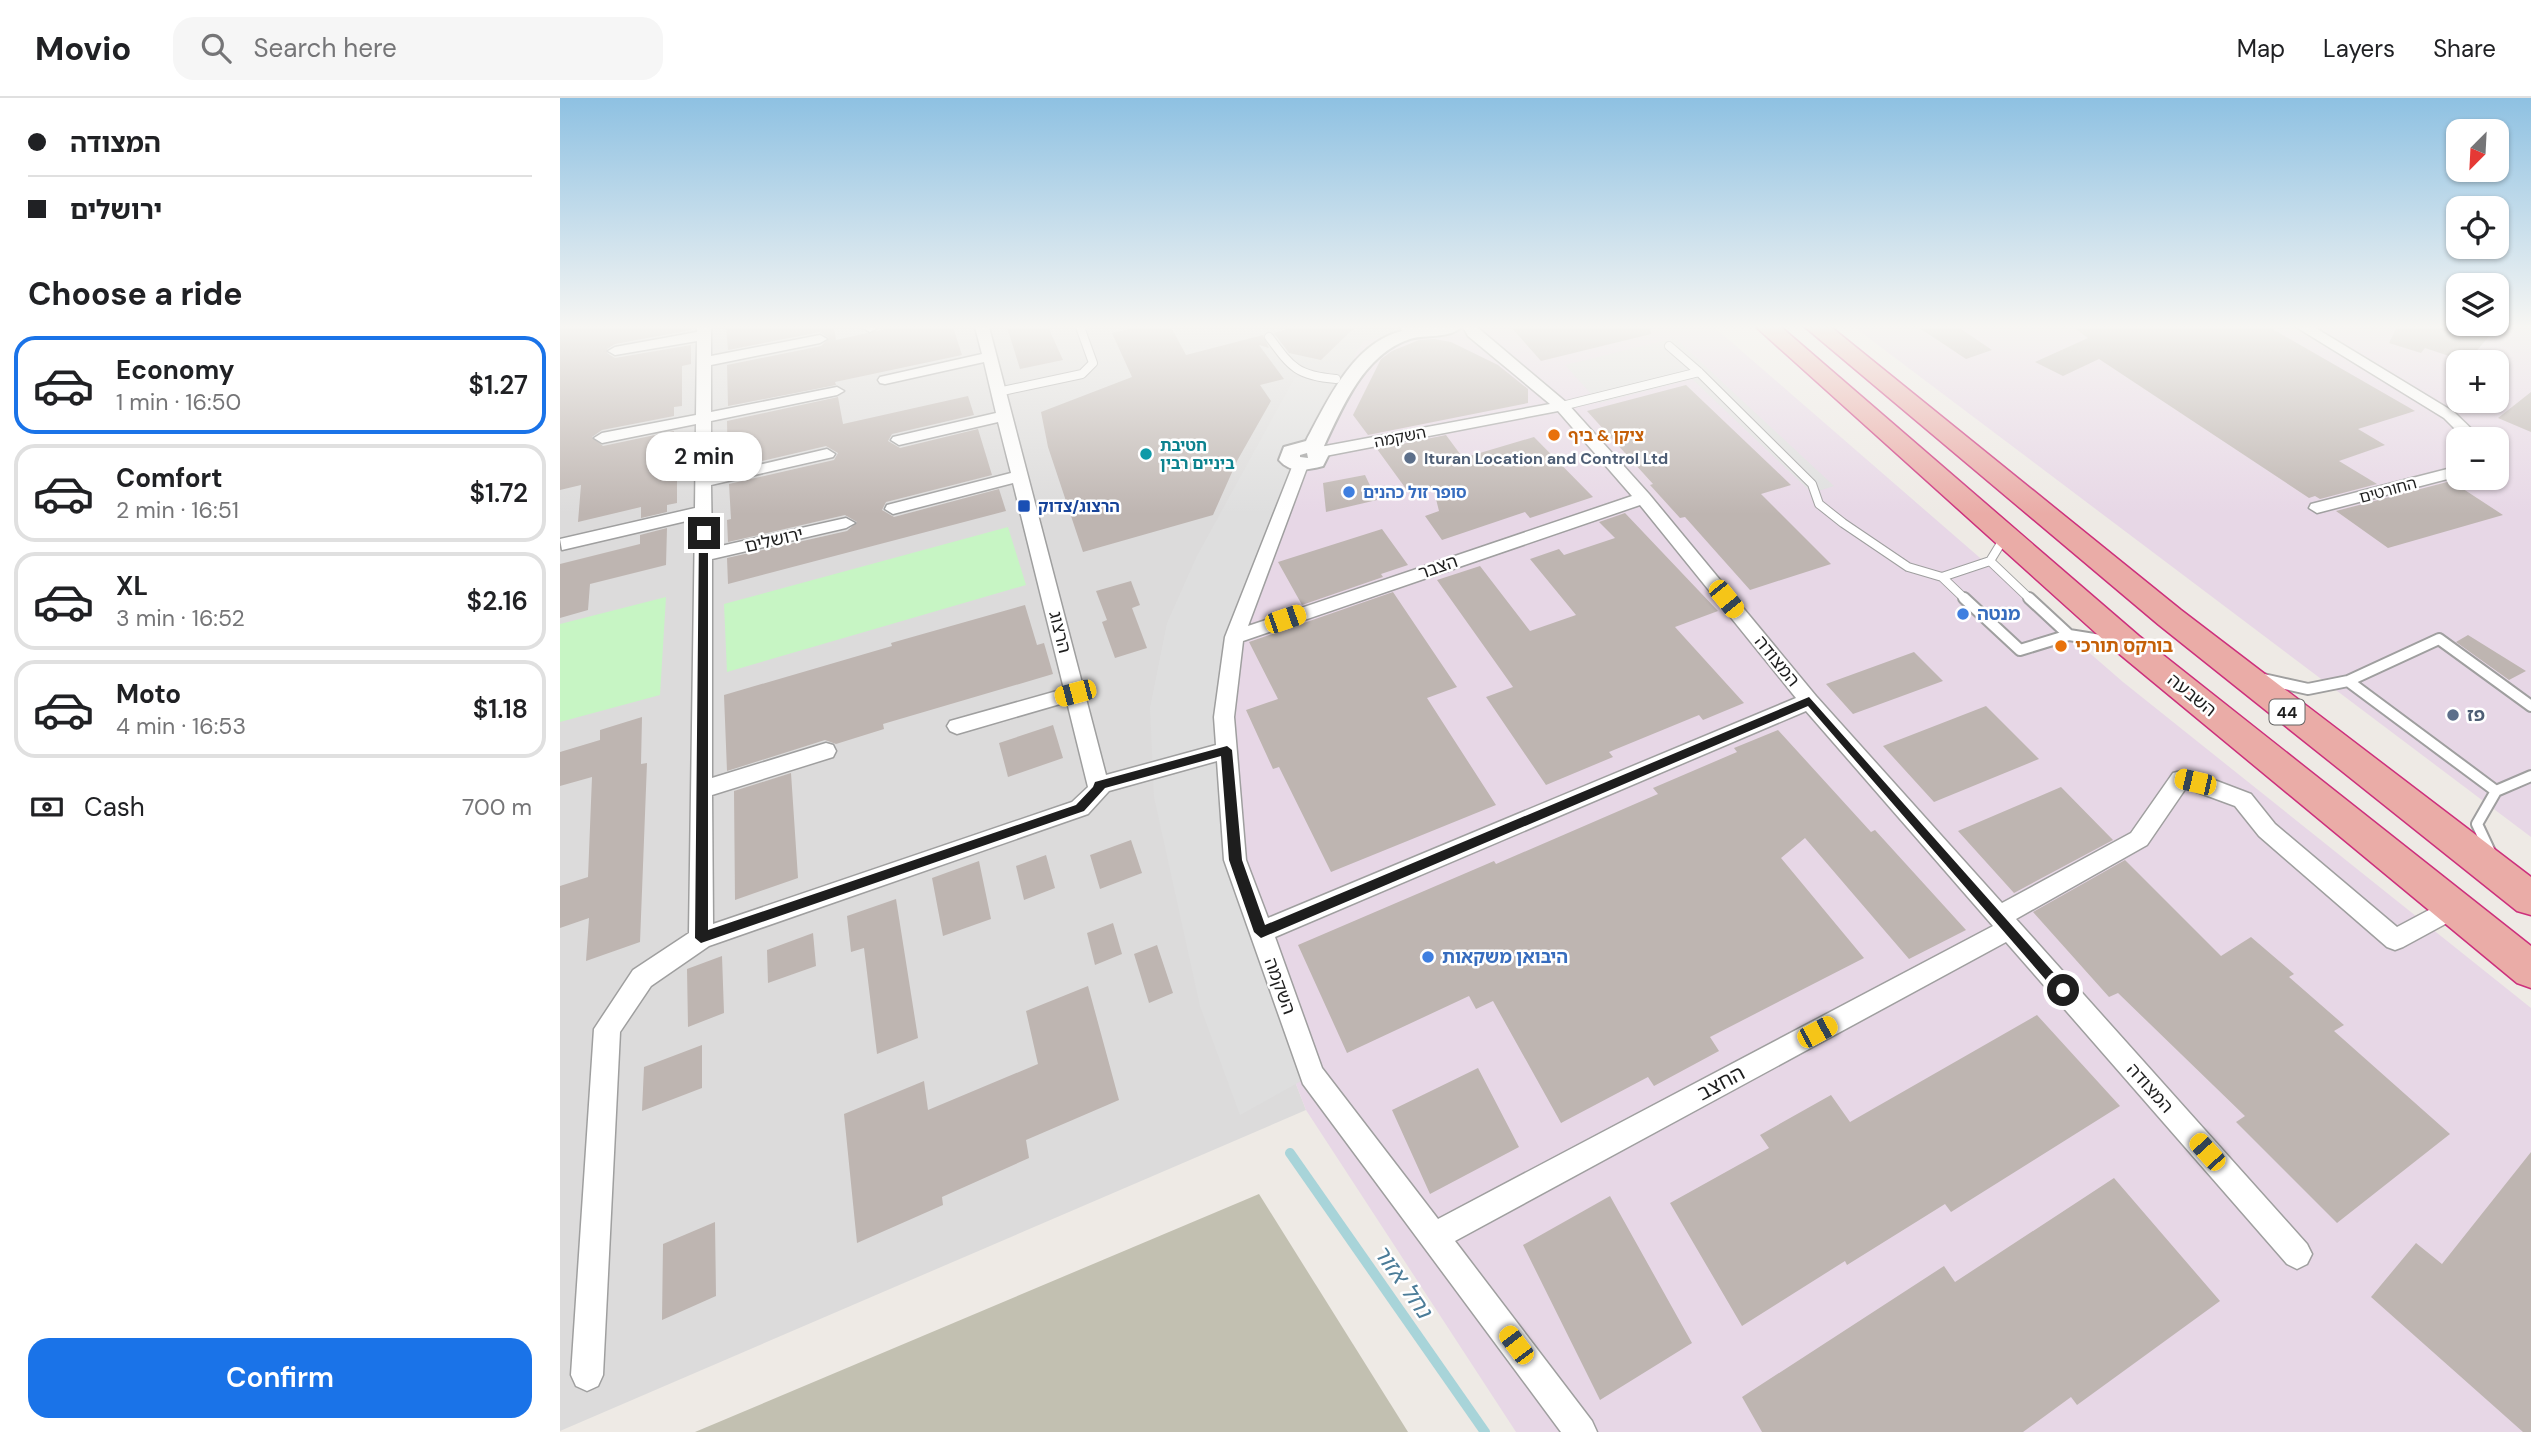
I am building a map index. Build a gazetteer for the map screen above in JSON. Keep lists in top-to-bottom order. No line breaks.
{"streets":{"highway":["השבעה","44"],"street":["השקמה","החורטים","ירושלים","הצבר","הרצוג","המצודה","החצב"]},"crossings":[["השקמה","הצבר"],["השקמה","המצודה"],["השקמה","החצב"],["הצבר","המצודה"],["המצודה","החצב"],["השבעה","החצב"]],"water":["נחל אזור"],"places":{"other":["ציקן & ביף","חטיבת ביניים רבין","Ituran Location and Control Ltd","סופר זול כהנים","מנטה","בורקס תורכי","פז","היבואן משקאות"],"transit":["הרצוג/צדוק"]},"north":"bottom left","page":{"header":"Movio","search":"Search here","nav":["Map","Layers","Share"],"banner":["המצודה","ירושלים"],"map_buttons":["+","−"],"heading":"Choose a ride","list":[{"name":"Economy","note":"1 min · 16:50","value":"$1.27"},{"name":"Comfort","note":"2 min · 16:51","value":"$1.72"},{"name":"XL","note":"3 min · 16:52","value":"$2.16"},{"name":"Moto","note":"4 min · 16:53","value":"$1.18"}],"bubble":"2 min","pay":["Cash","700 m"],"buttons":"Confirm"}}
